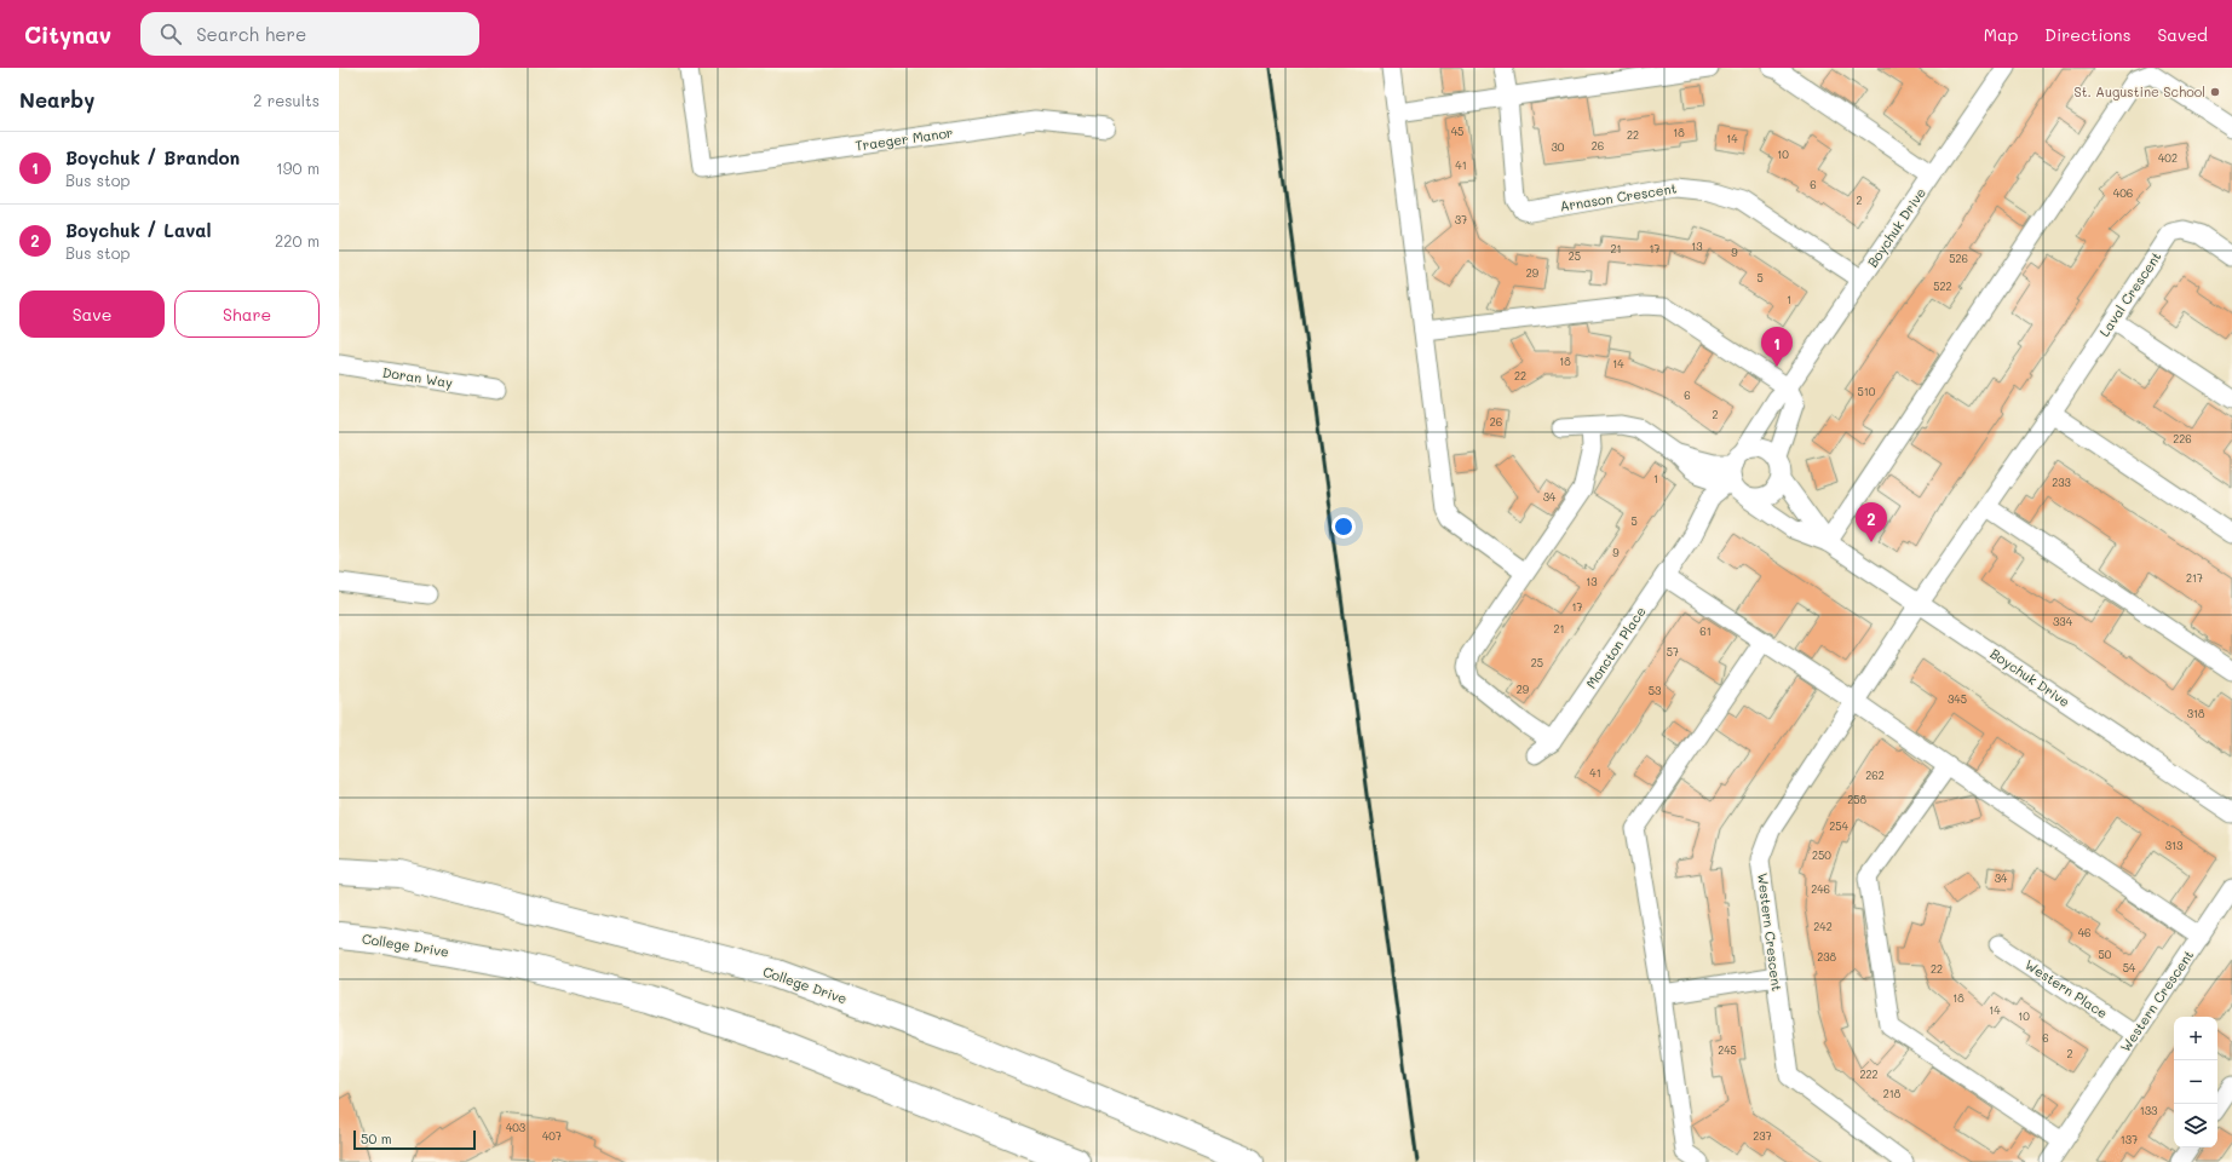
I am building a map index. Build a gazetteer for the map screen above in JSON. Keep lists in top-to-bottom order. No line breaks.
{"streets":{"highway":["College Drive"],"street":["Traeger Manor","Arnason Crescent","Boychuk Drive","Laval Crescent","Doran Way","Moncton Place","Western Crescent","Western Place"]},"crossings":[["Arnason Crescent","Boychuk Drive"],["Boychuk Drive","Laval Crescent"],["Boychuk Drive","Moncton Place"],["Boychuk Drive","Western Crescent"],["Laval Crescent","Western Crescent"],["Western Crescent","Western Place"]],"places":["St. Augustine School"],"house_numbers":["45","18","22","14","26","30","10","402","41","6","406","2","37","13","21","17","9","25","526","29","5","522","1","18","14","22","510","6","2","26","226","1","233","34","5","9","217","13","17","334","21","61","57","25","29","53","345","318","41","262","258","254","313","250","34","246","242","46","50","238","54","22","18","14","10","6","245","2","222","218","133","403","407","237","137"],"scale_bar":"50 m","page":{"header":"Citynav","search":"Search here","nav":["Map","Directions","Saved"],"heading":["Nearby","2 results"],"list":[{"mark":"1","name":"Boychuk / Brandon","note":"Bus stop","value":"190 m"},{"mark":"2","name":"Boychuk / Laval","note":"Bus stop","value":"220 m"}],"buttons":["Save","Share"],"pins":["1","2"],"map_buttons":["+","−"],"scale":"50 m"}}
